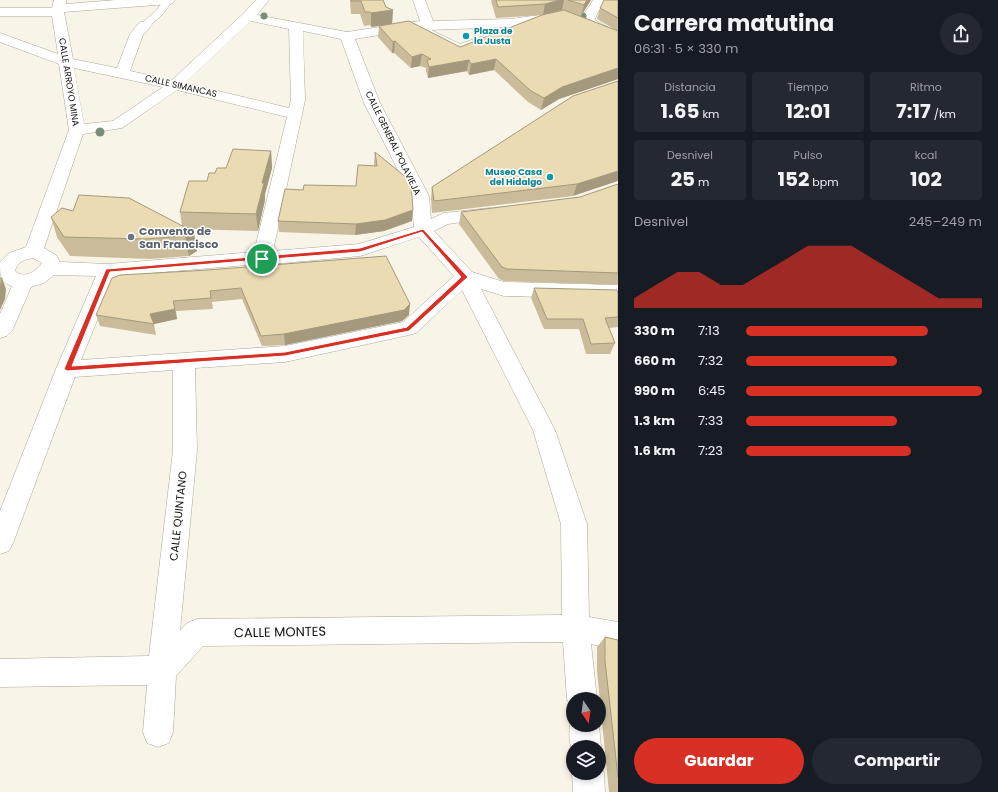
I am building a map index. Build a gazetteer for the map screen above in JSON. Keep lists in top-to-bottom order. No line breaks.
{"streets":{"street":["CALLE ARROYO MINA","CALLE SIMANCAS","CALLE GENERAL POLAVIEJA","CALLE QUINTANO","CALLE MONTES"]},"crossings":[["CALLE ARROYO MINA","CALLE SIMANCAS"],["CALLE QUINTANO","CALLE MONTES"]],"places":["Plaza de la Justa","Museo Casa del Hidalgo","Convento de San Francisco"],"north":"bottom","page":{"heading":["Carrera matutina","06:31 · 5 × 330 m"],"stats":[["Distancia","1.65 km"],["Tiempo","12:01"],["Ritmo","7:17 /km"],["Desnivel","25 m"],["Pulso","152 bpm"],["kcal","102"]],"chart":["Desnivel","245–249 m"],"list":[{"name":"330 m","note":"7:13"},{"name":"660 m","note":"7:32"},{"name":"990 m","note":"6:45"},{"name":"1.3 km","note":"7:33"},{"name":"1.6 km","note":"7:23"}],"buttons":["Guardar","Compartir"]}}
